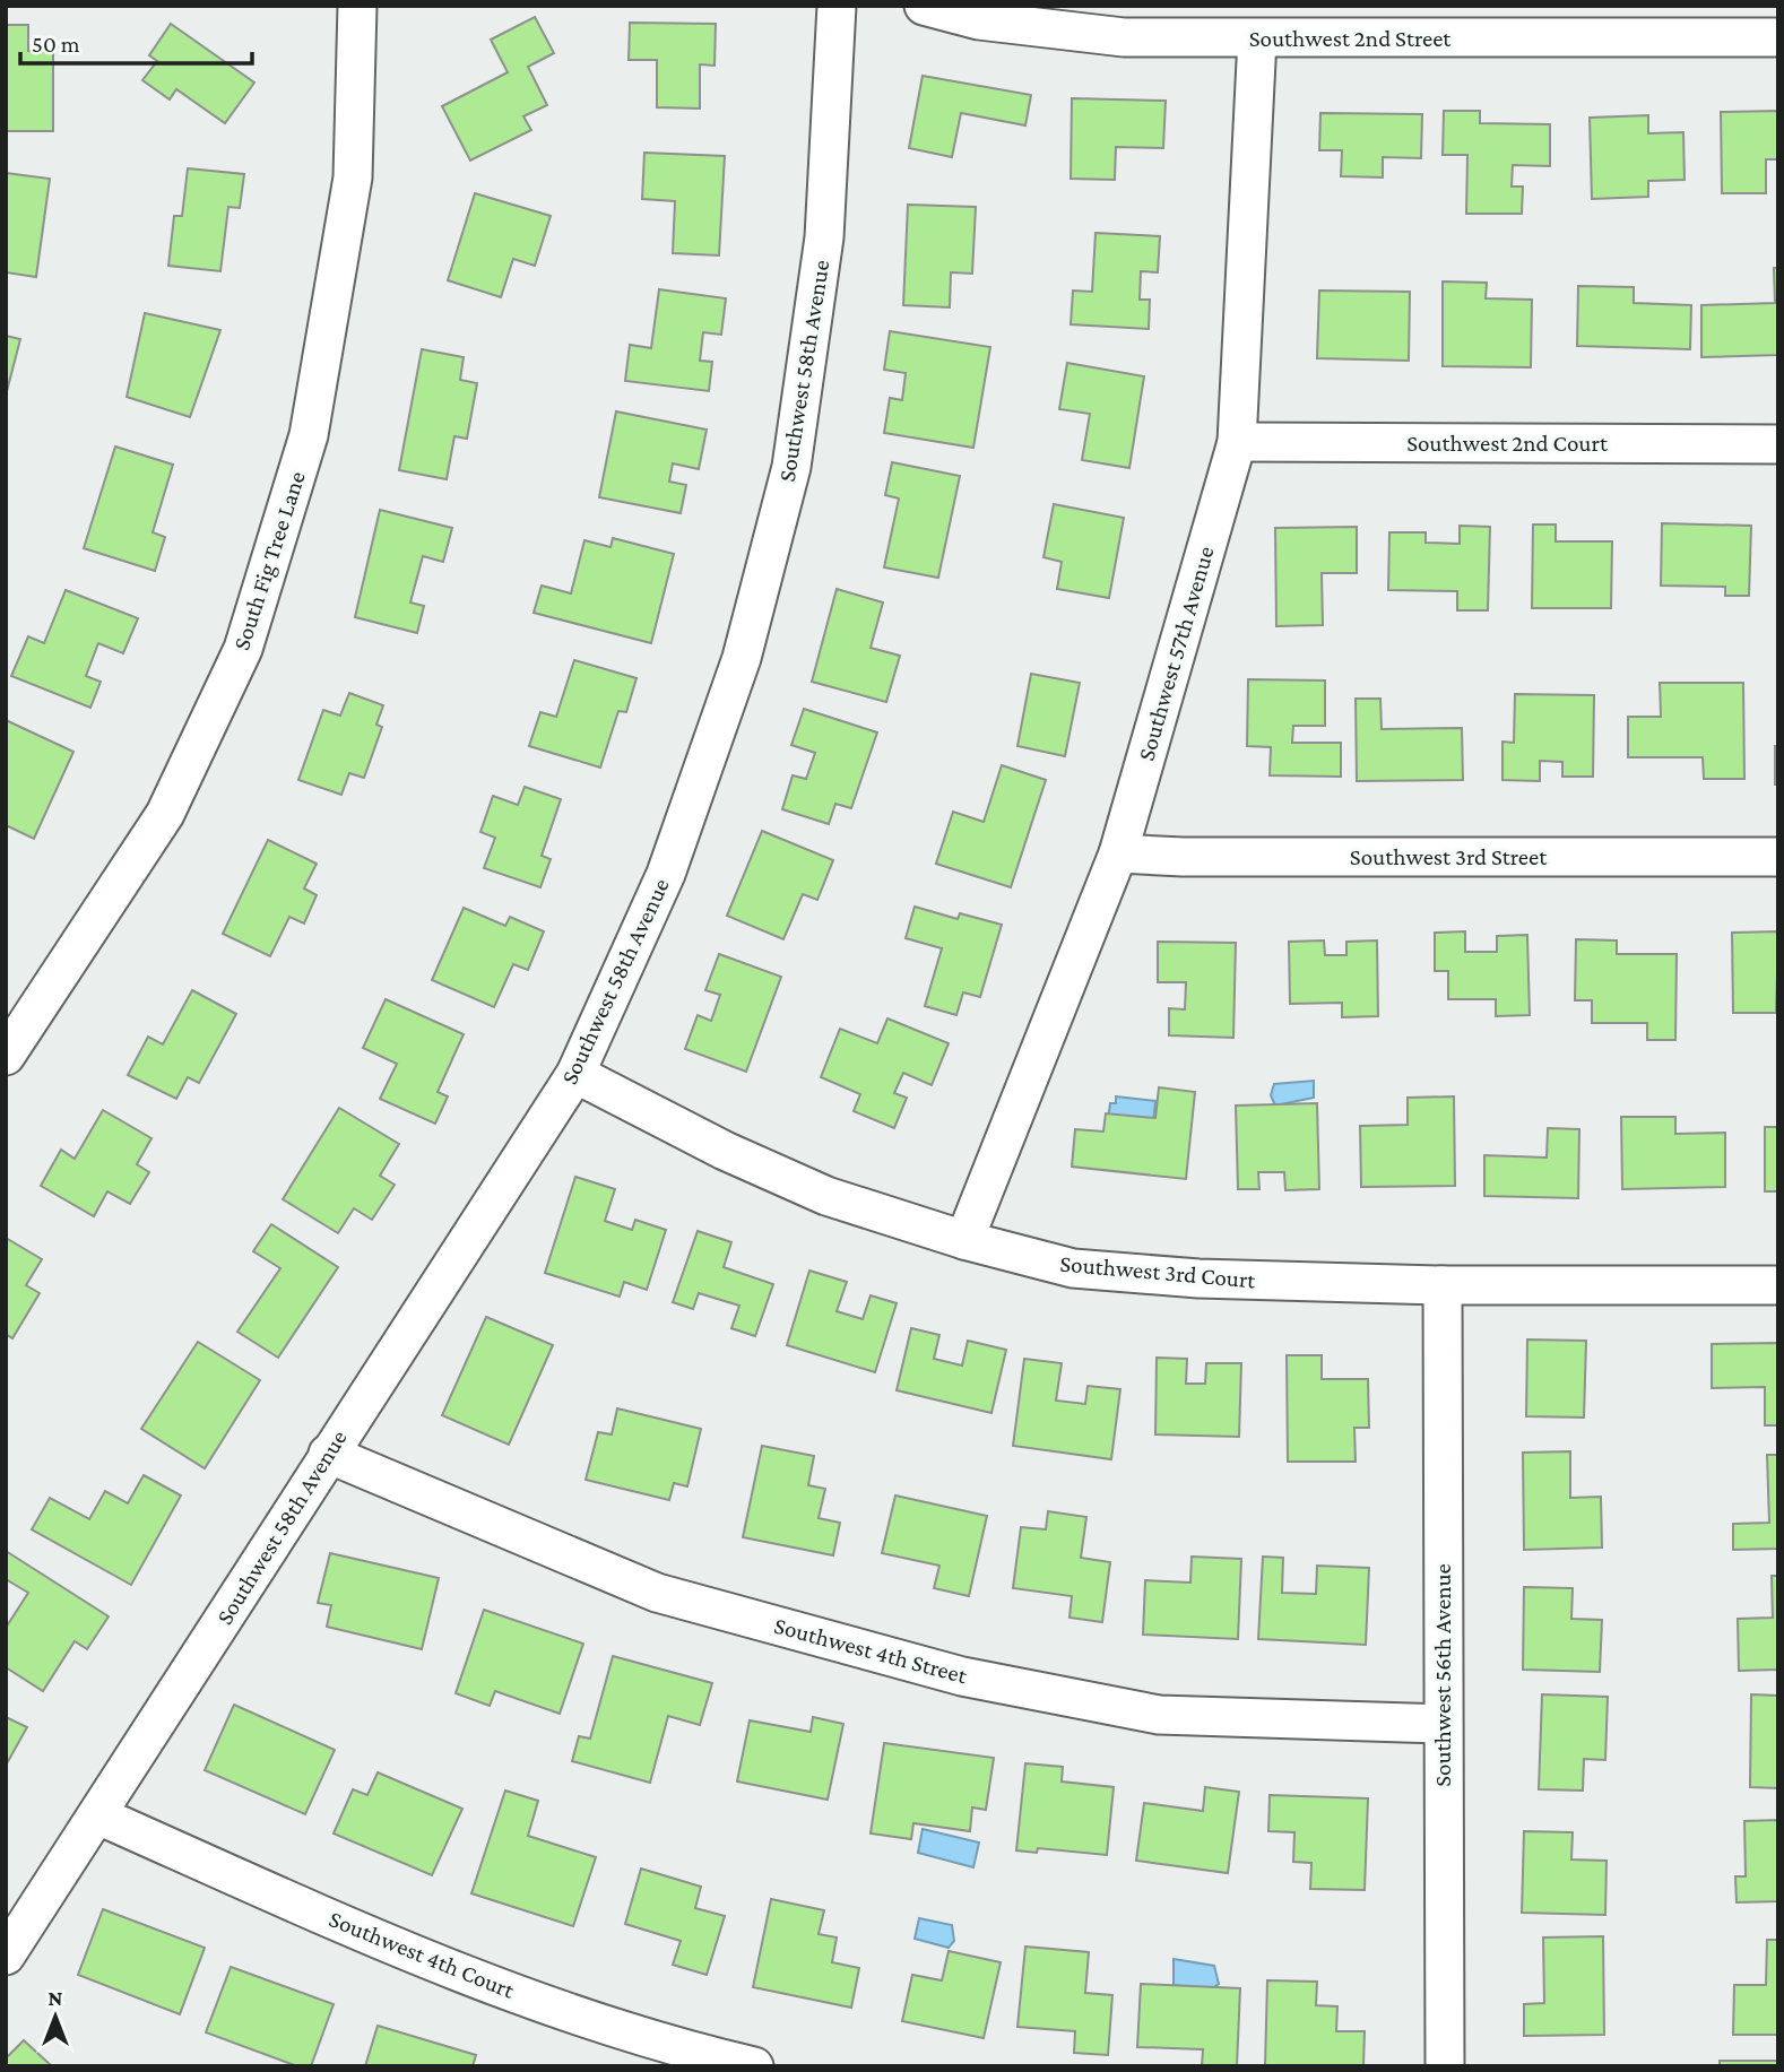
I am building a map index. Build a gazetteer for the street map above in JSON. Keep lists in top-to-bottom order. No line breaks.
{"streets":{"street":["Southwest 2nd Street","Southwest 58th Avenue","Southwest 2nd Court","South Fig Tree Lane","Southwest 57th Avenue","Southwest 3rd Street","Southwest 3rd Court","Southwest 4th Street","Southwest 56th Avenue","Southwest 4th Court"]},"crossings":[["Southwest 2nd Street","Southwest 57th Avenue"],["Southwest 58th Avenue","Southwest 3rd Court"],["Southwest 58th Avenue","Southwest 4th Street"],["Southwest 58th Avenue","Southwest 4th Court"],["Southwest 2nd Court","Southwest 57th Avenue"],["Southwest 57th Avenue","Southwest 3rd Street"],["Southwest 57th Avenue","Southwest 3rd Court"],["Southwest 3rd Court","Southwest 56th Avenue"],["Southwest 4th Street","Southwest 56th Avenue"]],"scale_bar":"50 m","north":"top"}
